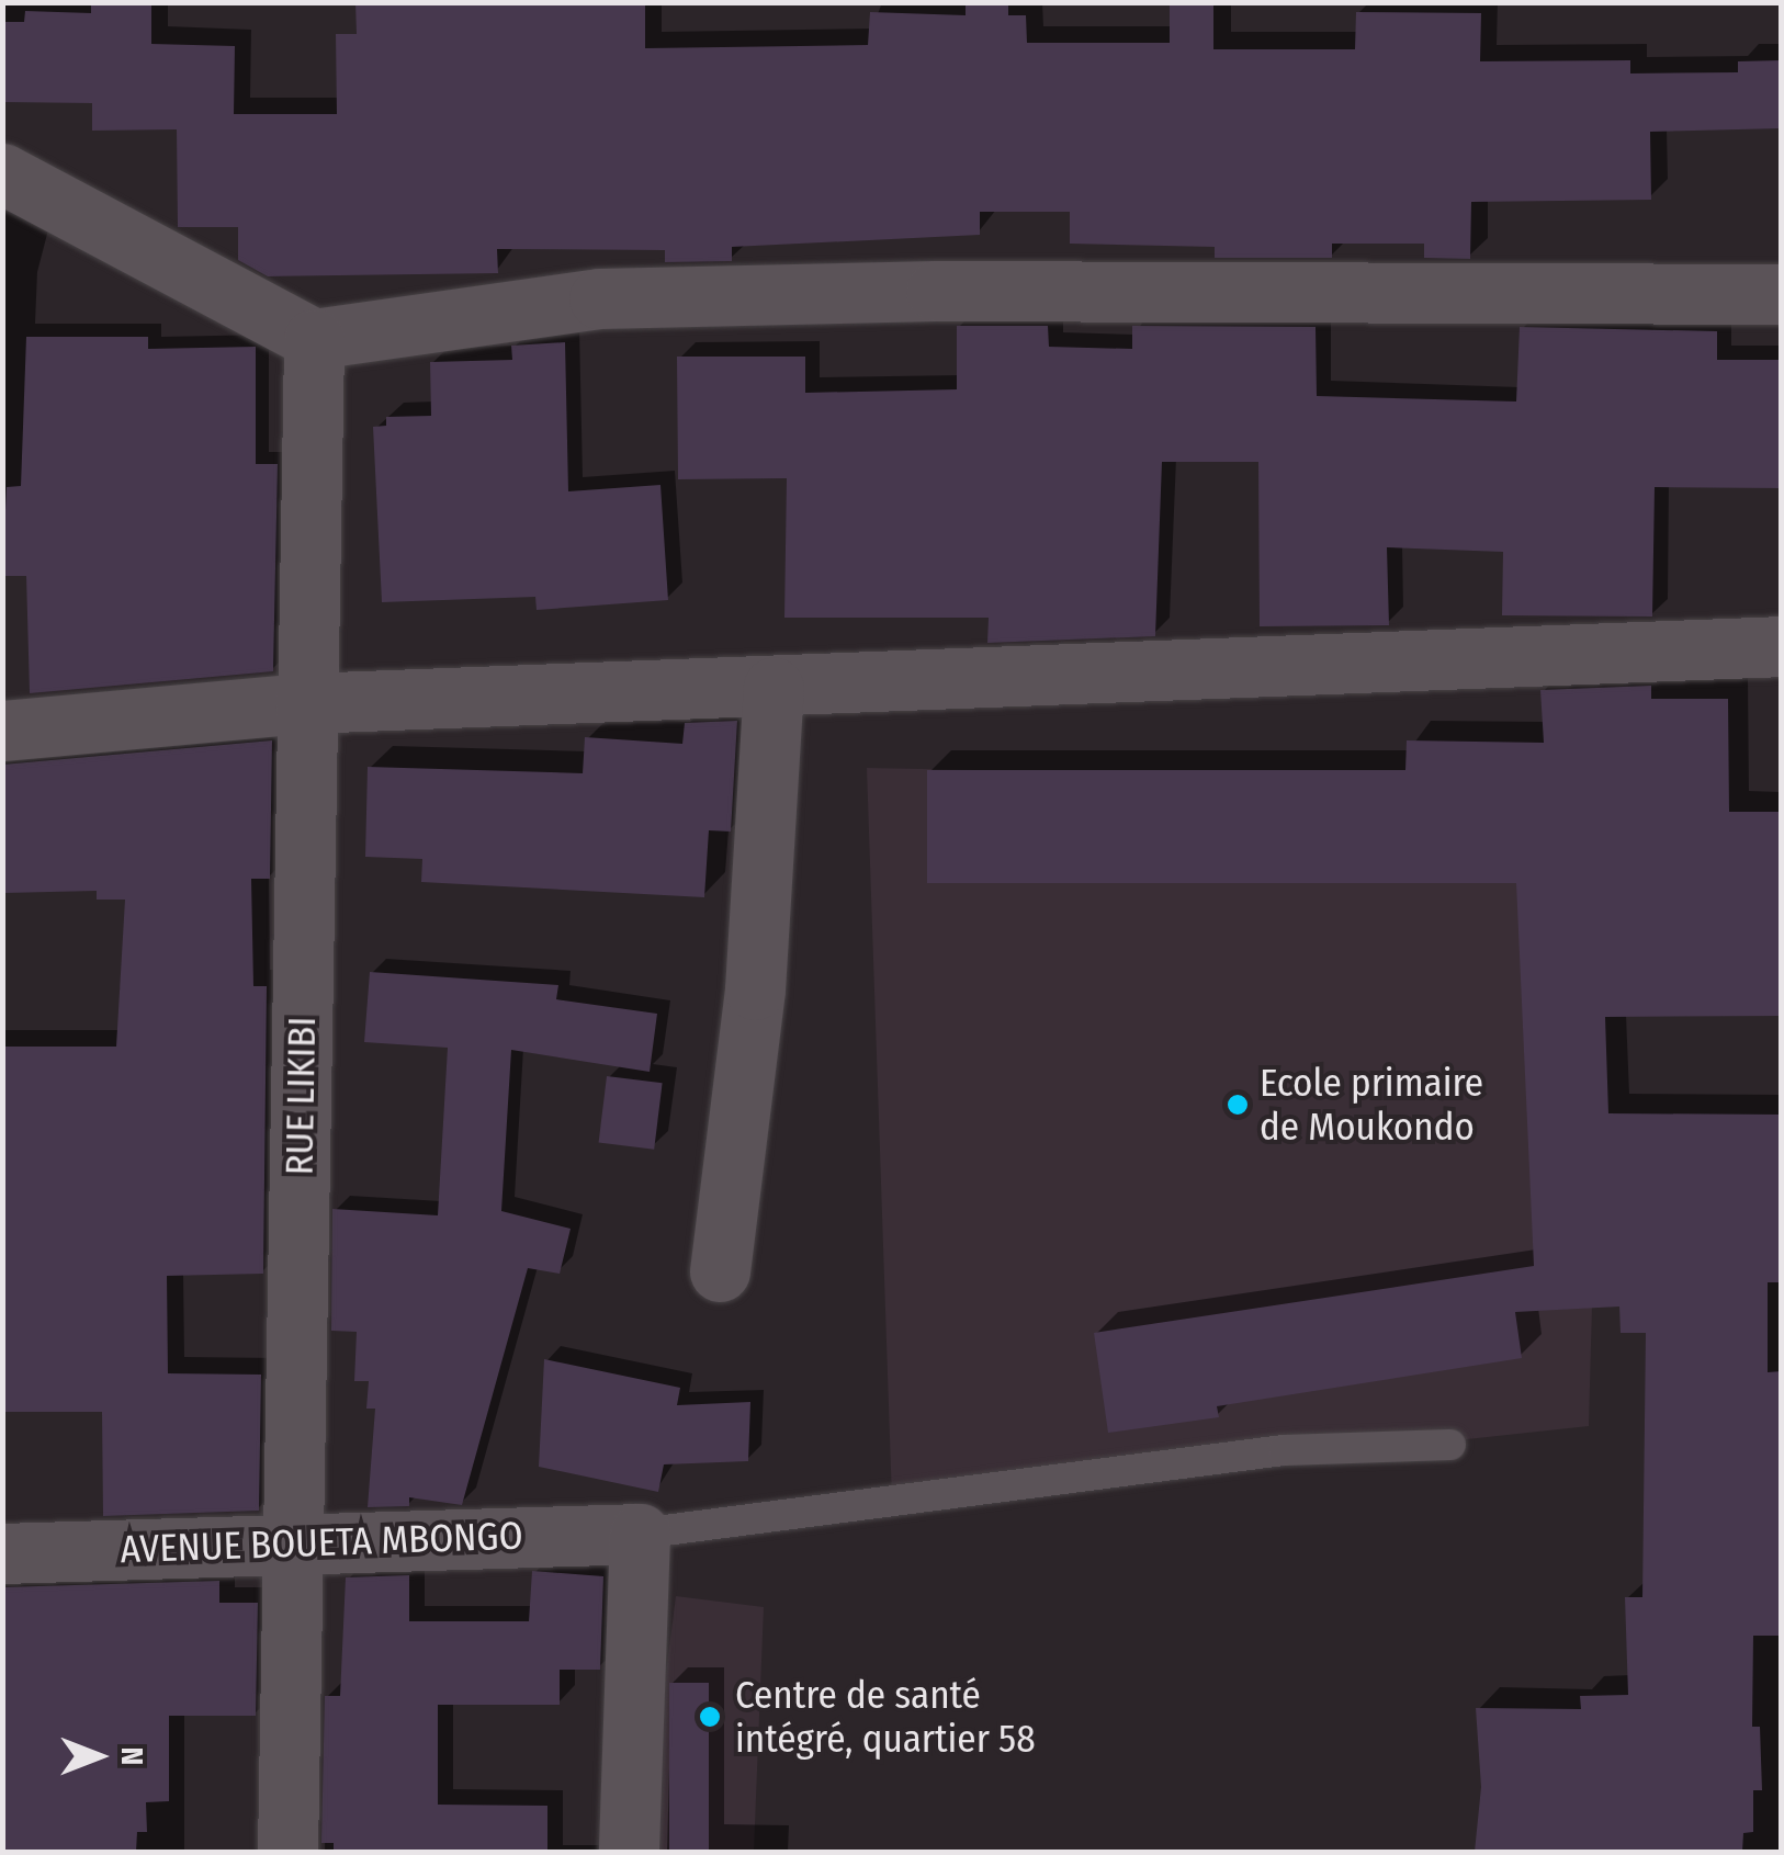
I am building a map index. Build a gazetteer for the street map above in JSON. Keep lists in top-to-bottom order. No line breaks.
{"streets":{"street":["RUE LIKIBI","AVENUE BOUETA MBONGO"]},"crossings":[["RUE LIKIBI","AVENUE BOUETA MBONGO"]],"places":["Ecole primaire de Moukondo","Centre de santé intégré, quartier 58"],"north":"right"}
